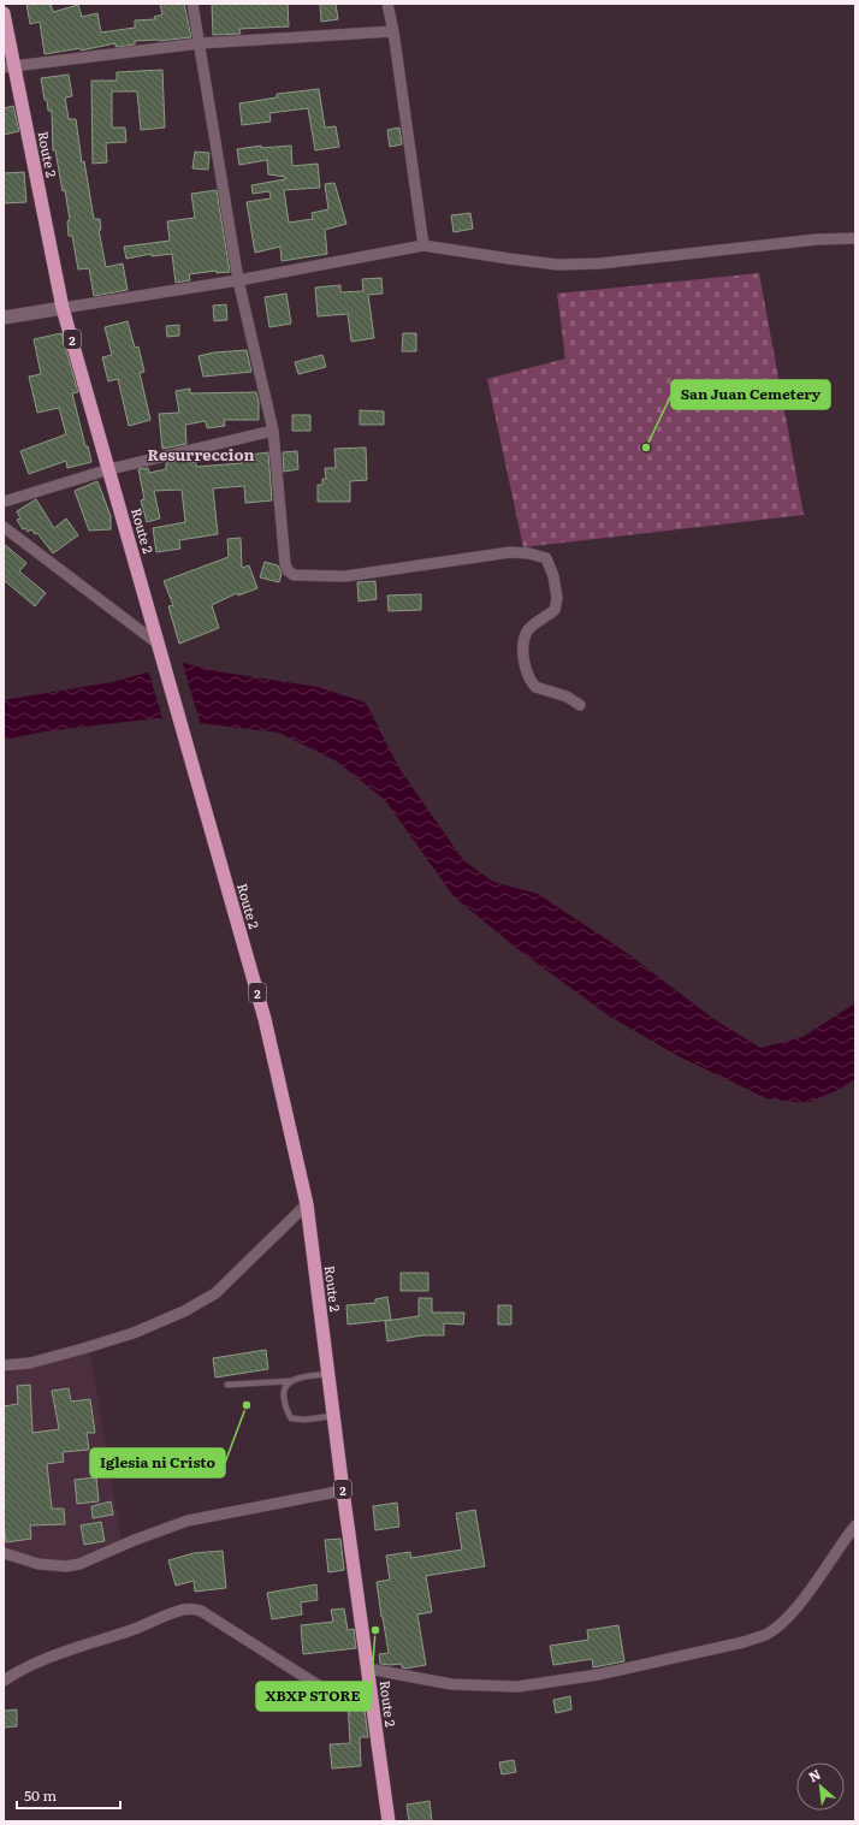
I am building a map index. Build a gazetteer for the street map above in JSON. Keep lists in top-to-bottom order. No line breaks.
{"streets":{"highway":["Route 2","2"]},"districts":["Resurreccion"],"places":["San Juan Cemetery","Iglesia ni Cristo","XBXP STORE"],"scale_bar":"50 m","north":"top left"}
